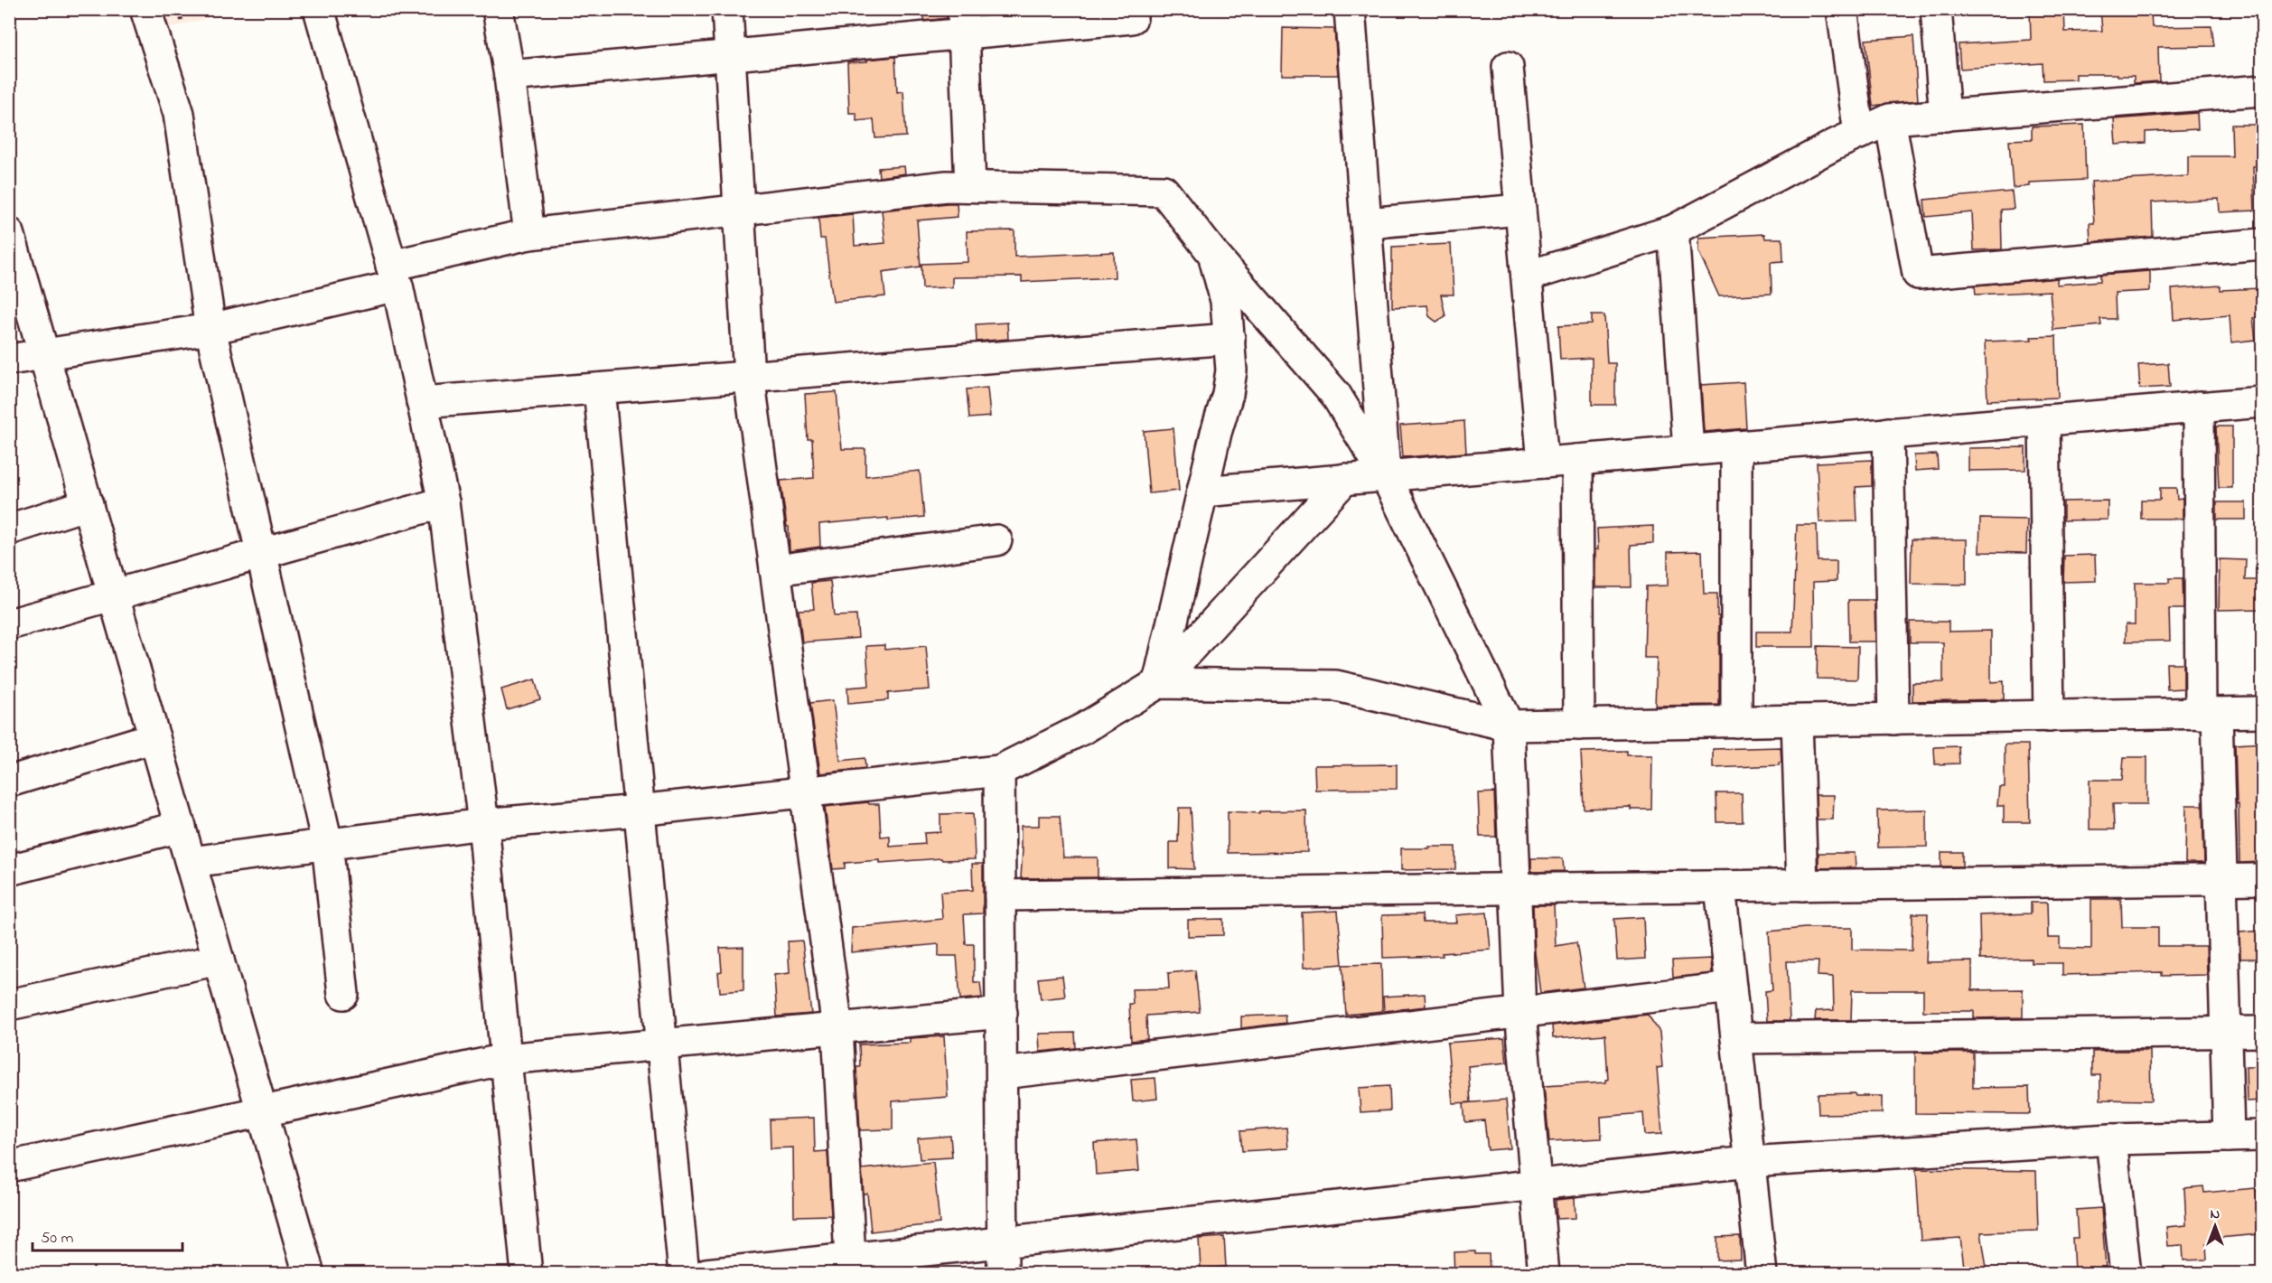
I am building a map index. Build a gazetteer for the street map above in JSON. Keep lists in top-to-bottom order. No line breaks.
{"scale_bar":"50 m","north":"top"}
